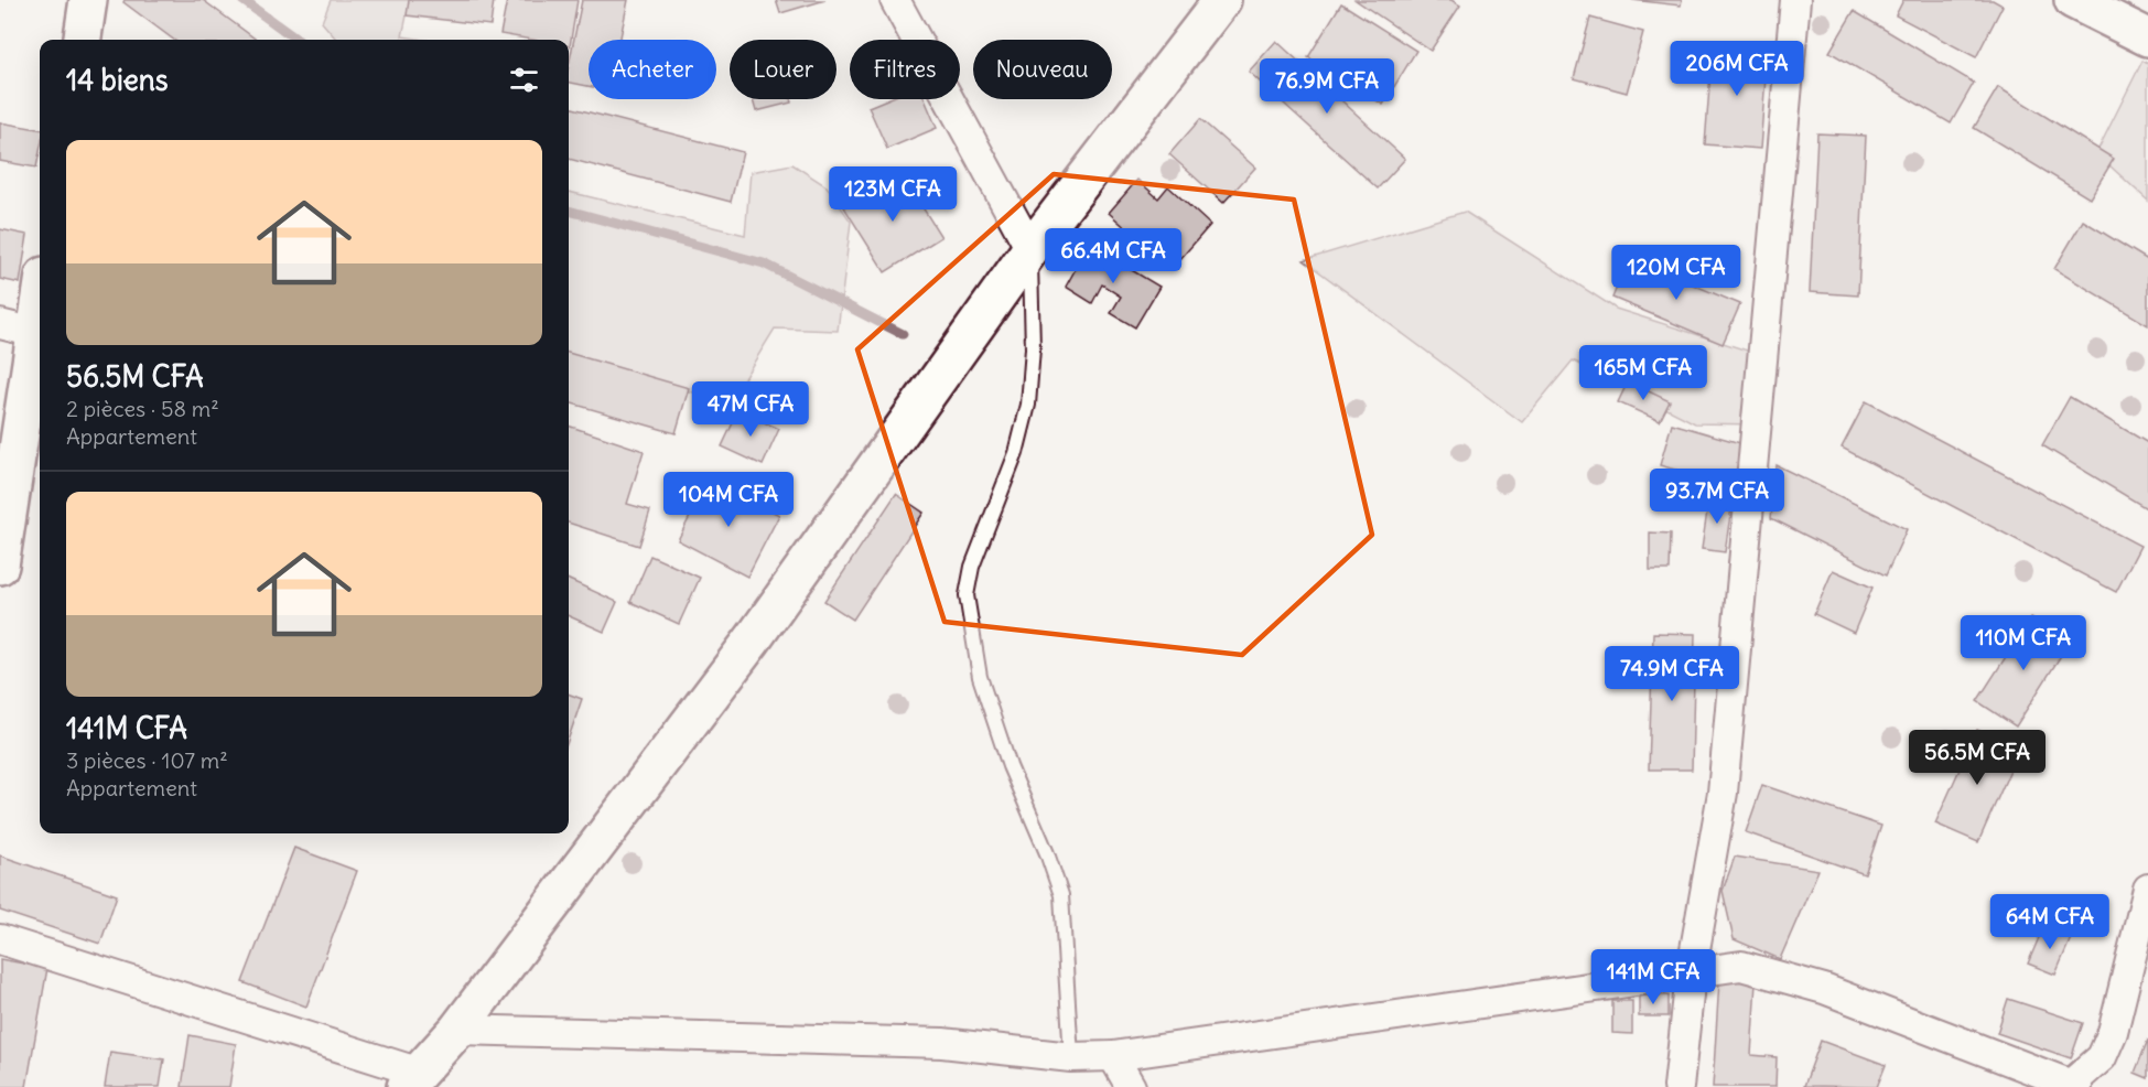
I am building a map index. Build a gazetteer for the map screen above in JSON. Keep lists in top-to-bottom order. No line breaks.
{"page":{"chip":["Acheter","Louer","Filtres","Nouveau"],"heading":"14 biens","price":["206M CFA","76.9M CFA","123M CFA","66.4M CFA","120M CFA","165M CFA","47M CFA","93.7M CFA","104M CFA","110M CFA","74.9M CFA","56.5M CFA","64M CFA","141M CFA"],"list":[{"name":"56.5M CFA","note":"2 pièces · 58 m² · Appartement"},{"name":"141M CFA","note":"3 pièces · 107 m² · Appartement"}]}}
